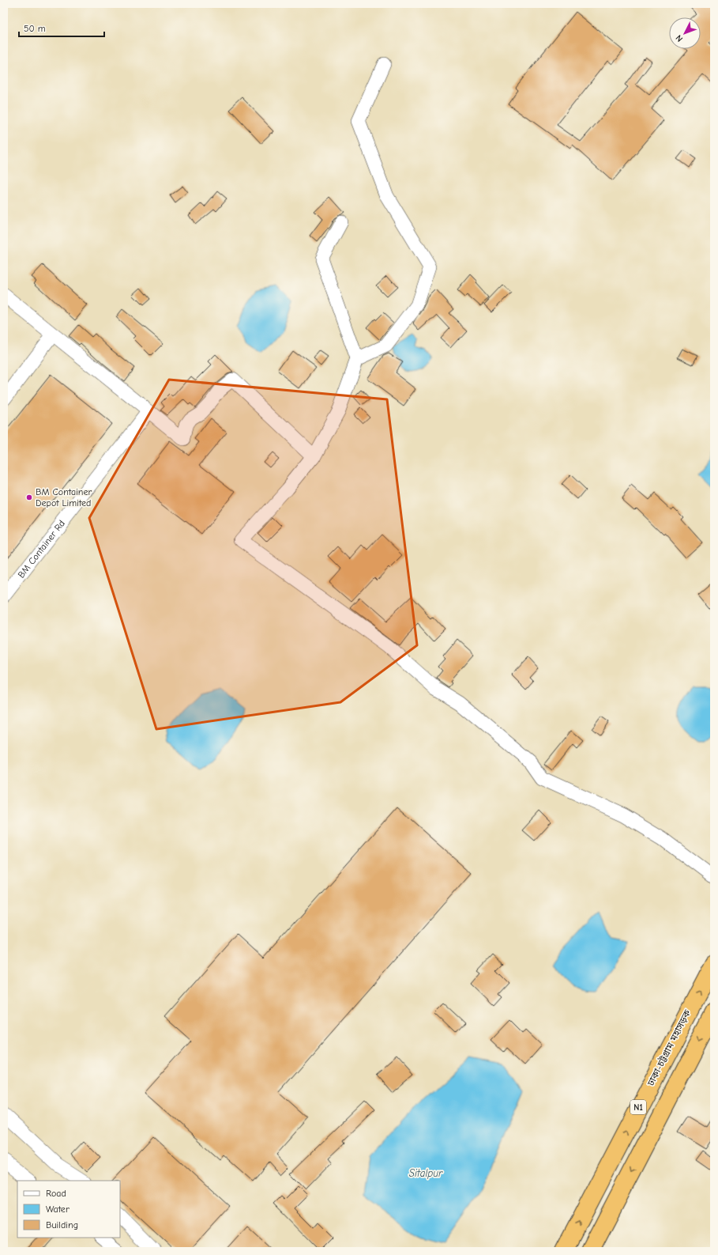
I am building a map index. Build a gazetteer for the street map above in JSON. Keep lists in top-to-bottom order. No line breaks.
{"streets":{"highway":["ঢাকা-চট্টগ্রাম মহাসড়ক","N1"],"street":["BM Container Rd"]},"water":["Sitalpur"],"places":["BM Container Depot Limited"],"legend":["Road","Water","Building"],"scale_bar":"50 m","north":"bottom left"}
